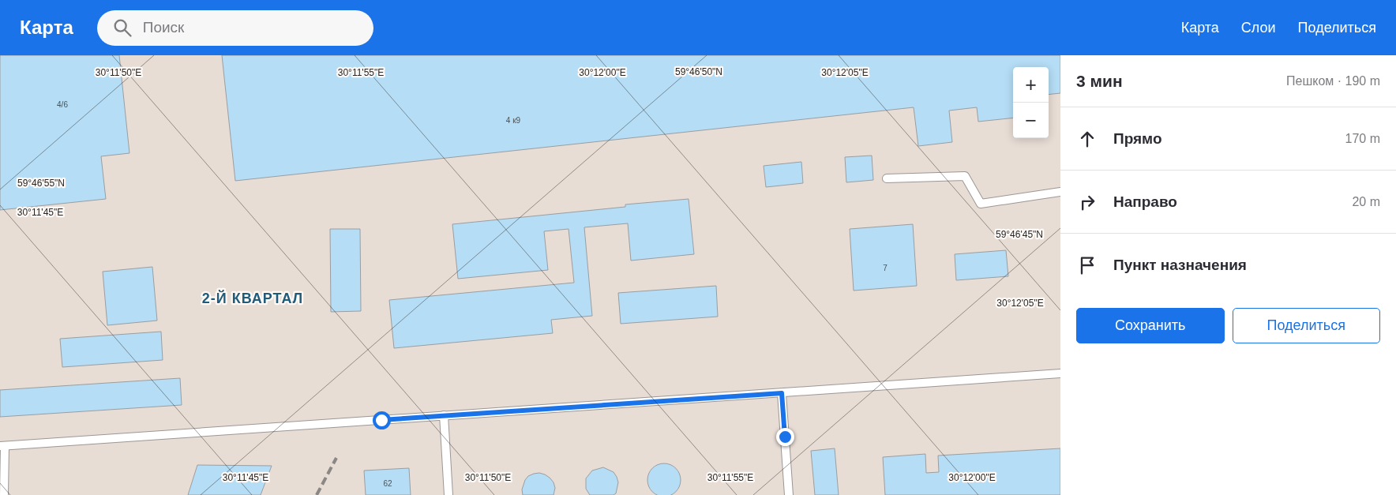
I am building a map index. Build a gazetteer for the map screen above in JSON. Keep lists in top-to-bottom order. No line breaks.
{"districts":["2-Й КВАРТАЛ"],"house_numbers":["4/6","4 к9","7","62"],"page":{"header":"Карта","search":"Поиск","nav":["Карта","Слои","Поделиться"],"heading":["3 мин","Пешком · 190 m"],"map_buttons":["+","−"],"list":[["Прямо","170 m"],["Направо","20 m"],"Пункт назначения"],"buttons":["Сохранить","Поделиться"]},"coordinates":["59°46'50\"N","30°11'50\"E","30°11'55\"E","30°12'00\"E","30°12'05\"E","59°46'55\"N","30°11'45\"E","59°46'45\"N"]}
